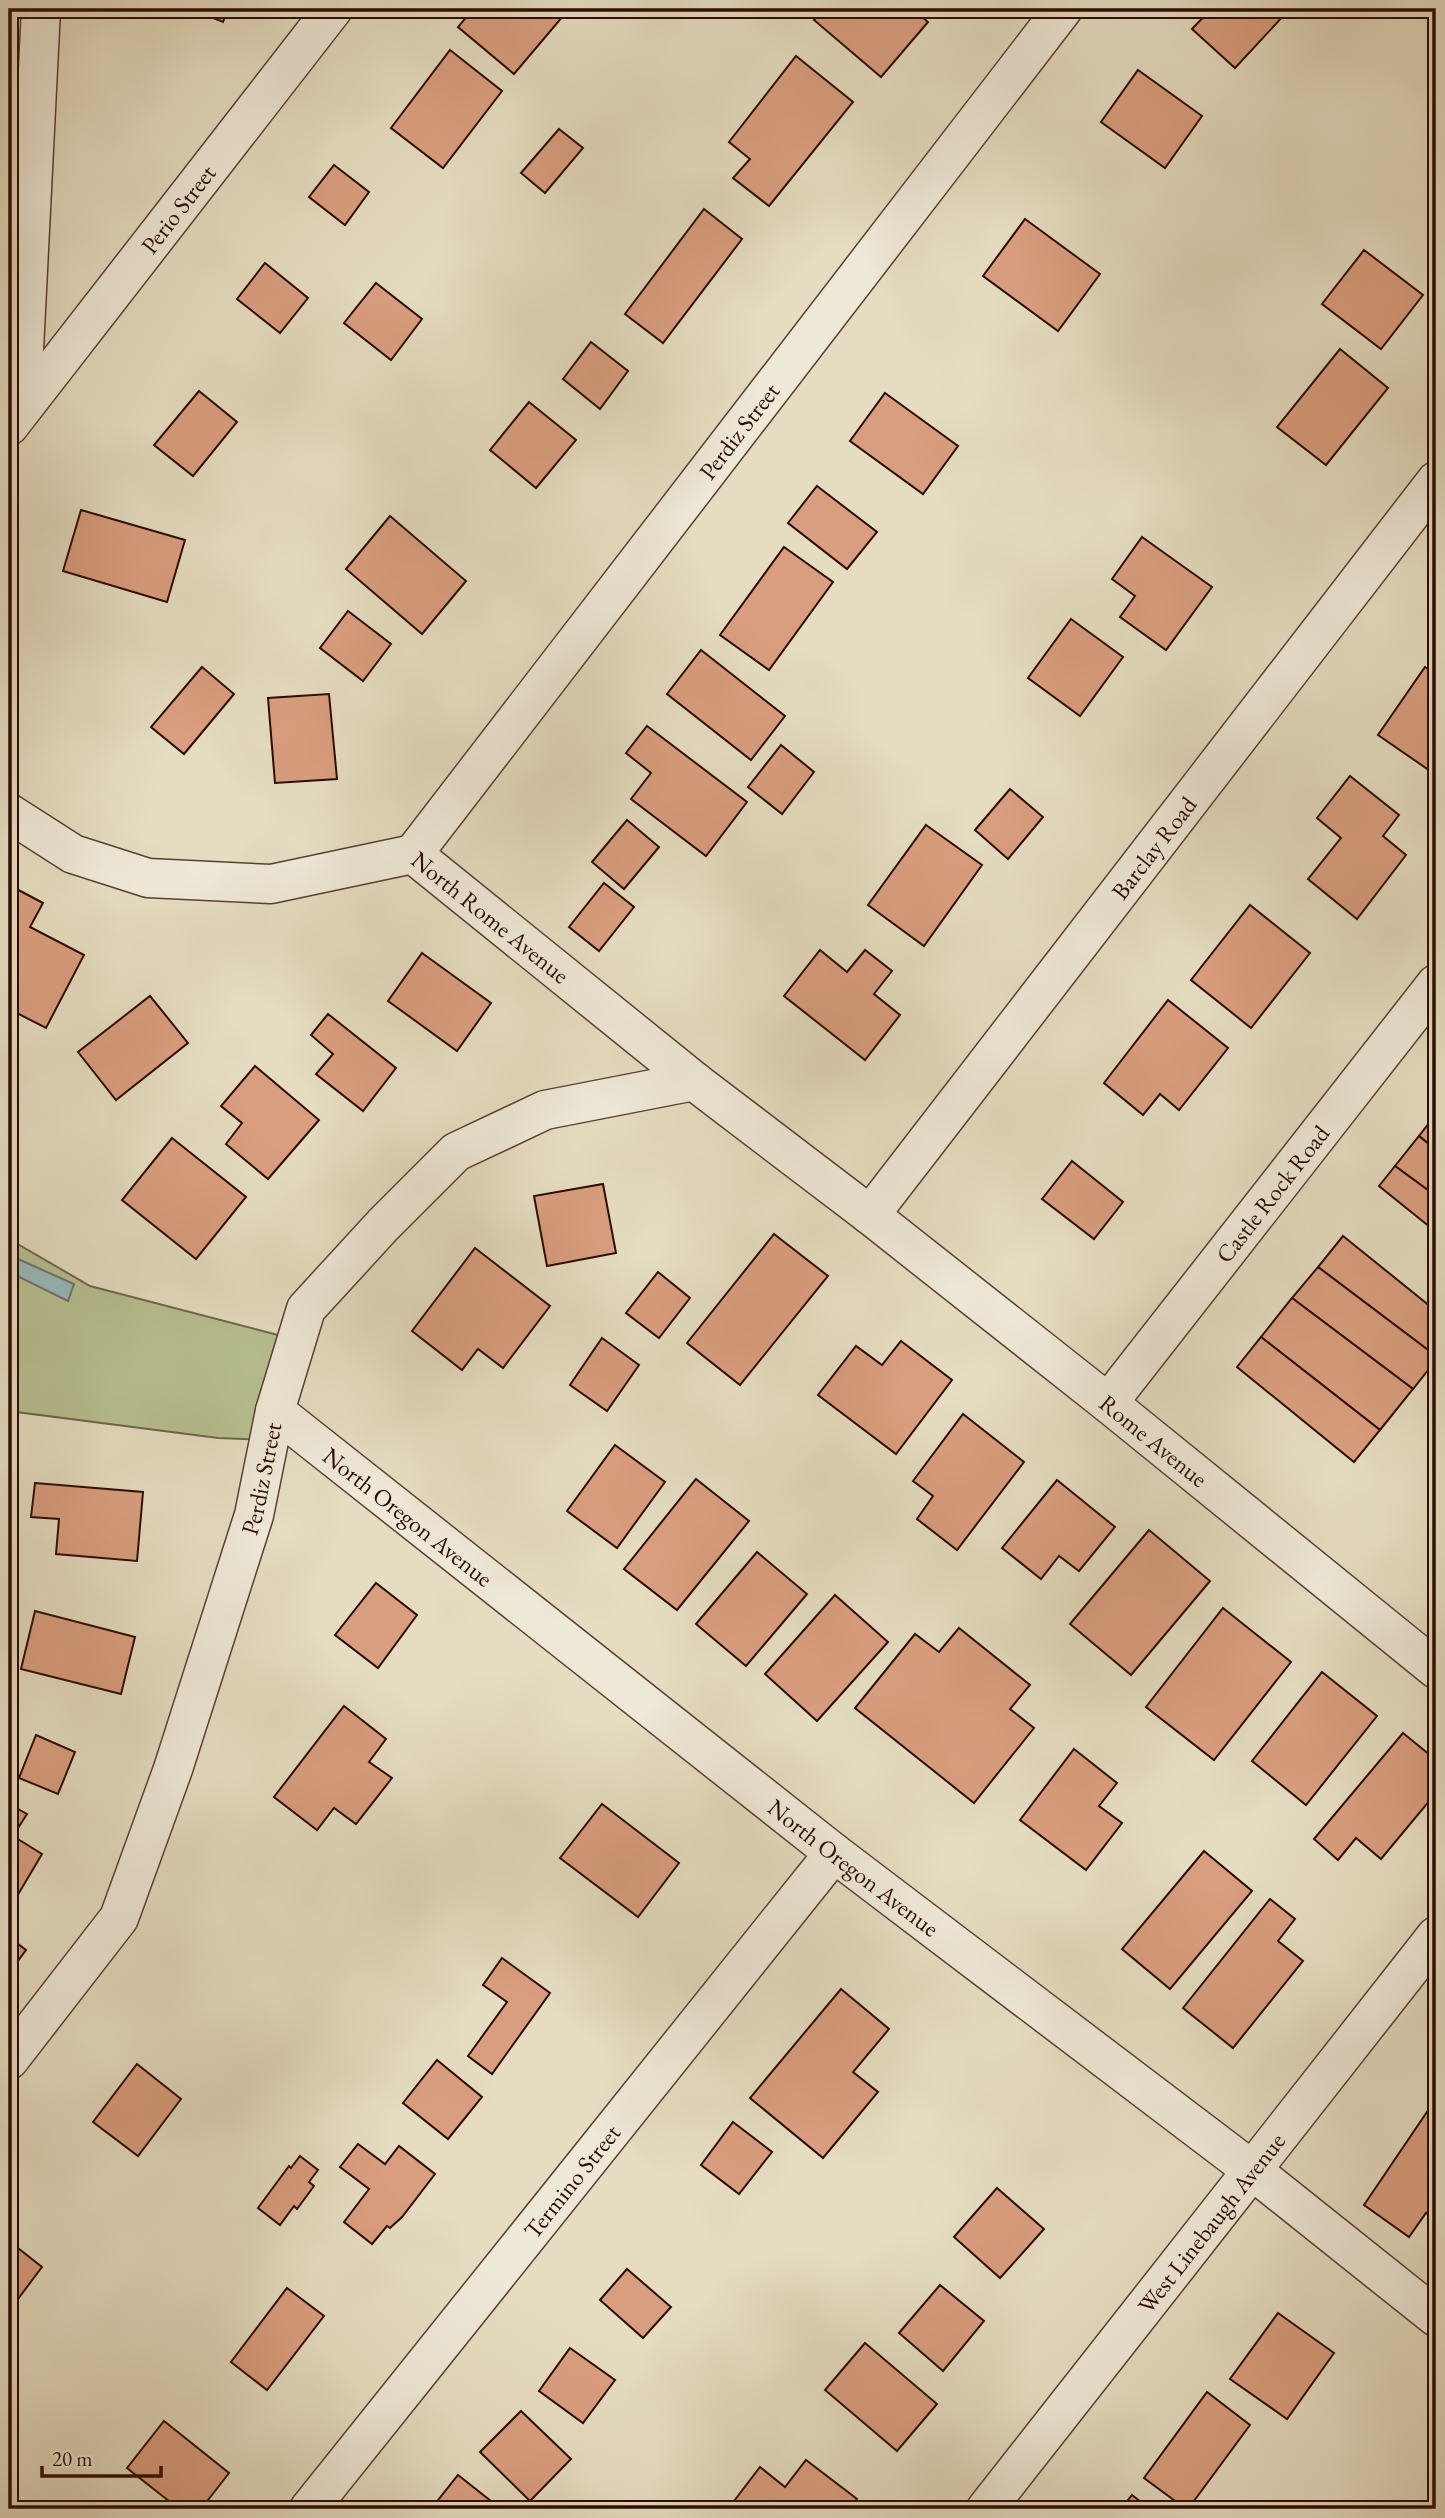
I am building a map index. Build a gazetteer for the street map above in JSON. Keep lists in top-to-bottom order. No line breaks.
{"streets":{"street":["Perio Street","Perdiz Street","Barclay Road","North Rome Avenue","Castle Rock Road","Rome Avenue","North Oregon Avenue","Termino Street","West Linebaugh Avenue"]},"crossings":[["Perdiz Street","North Rome Avenue"],["Perdiz Street","North Oregon Avenue"],["Barclay Road","North Rome Avenue"],["Barclay Road","Rome Avenue"],["North Rome Avenue","Rome Avenue"],["Castle Rock Road","Rome Avenue"],["North Oregon Avenue","Termino Street"],["North Oregon Avenue","West Linebaugh Avenue"]],"scale_bar":"20 m"}
